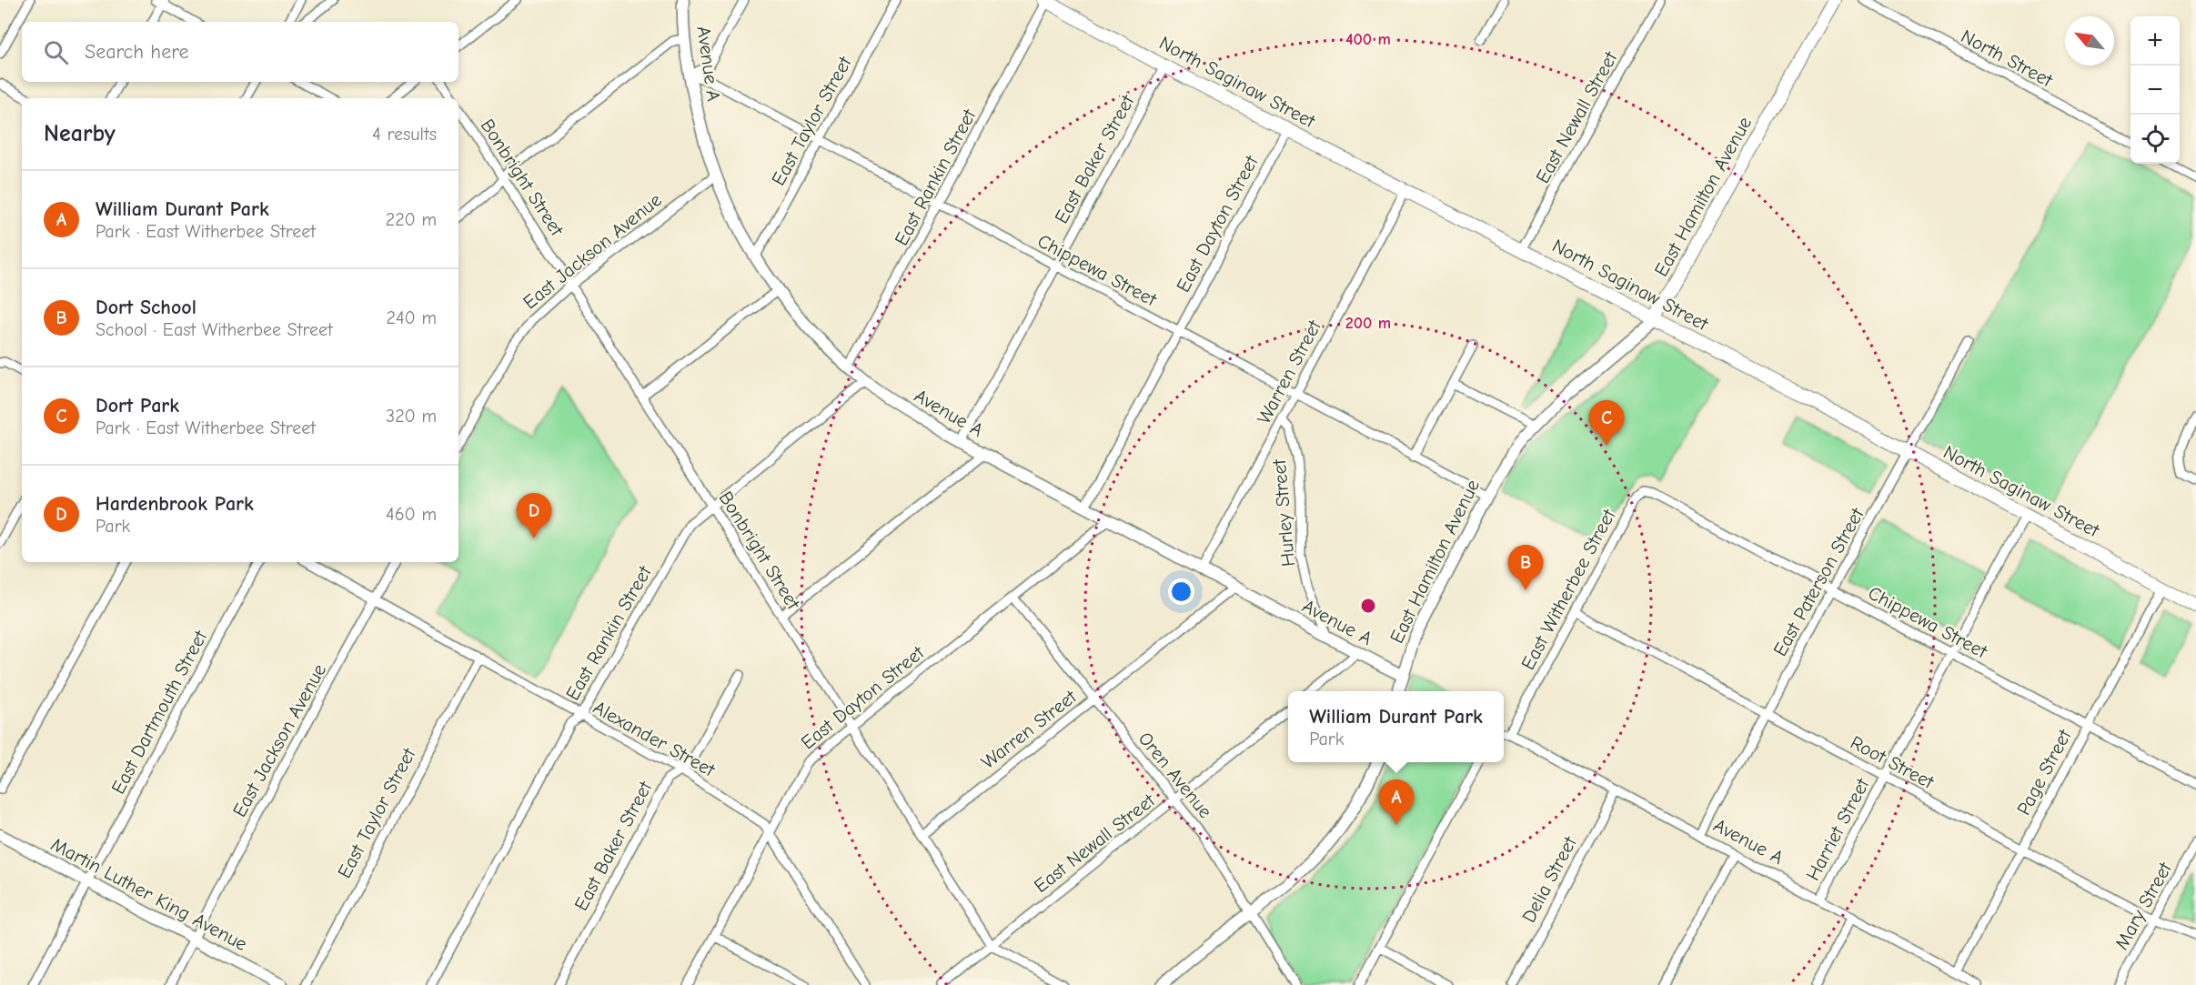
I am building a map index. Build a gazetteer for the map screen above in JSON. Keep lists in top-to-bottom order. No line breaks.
{"streets":{"main road":["North Saginaw Street","East Hamilton Avenue"],"street":["North Street","Avenue A","East Newall Street","East Taylor Street","East Baker Street","Bonbright Street","East Rankin Street","East Dayton Street","East Jackson Avenue","Chippewa Street","Warren Street","Hurley Street","East Paterson Street","East Witherbee Street","East Dartmouth Street","Alexander Street","Root Street","Page Street","Oren Avenue","Harriet Street","Delia Street","Martin Luther King Avenue","Mary Street"]},"crossings":[["Avenue A","East Taylor Street"],["Avenue A","East Baker Street"],["Avenue A","East Rankin Street"],["Avenue A","East Hamilton Avenue"],["Avenue A","East Dayton Street"],["Avenue A","East Jackson Avenue"],["Avenue A","Chippewa Street"],["Avenue A","Warren Street"],["Avenue A","Hurley Street"],["Avenue A","East Paterson Street"],["Avenue A","East Witherbee Street"],["Avenue A","Page Street"],["Avenue A","Harriet Street"],["Avenue A","Delia Street"],["North Saginaw Street","East Newall Street"],["North Saginaw Street","East Baker Street"],["North Saginaw Street","East Rankin Street"],["North Saginaw Street","East Hamilton Avenue"],["North Saginaw Street","East Dayton Street"],["North Saginaw Street","Warren Street"],["North Saginaw Street","East Paterson Street"],["North Saginaw Street","Page Street"],["North Saginaw Street","Harriet Street"],["East Newall Street","Bonbright Street"],["East Newall Street","Oren Avenue"],["East Taylor Street","Chippewa Street"],["East Taylor Street","Alexander Street"],["East Baker Street","Chippewa Street"],["East Baker Street","Alexander Street"],["Bonbright Street","East Rankin Street"],["Bonbright Street","East Dayton Street"],["Bonbright Street","East Jackson Avenue"],["Bonbright Street","Warren Street"],["East Rankin Street","Chippewa Street"],["East Rankin Street","Alexander Street"],["East Hamilton Avenue","Chippewa Street"],["East Dayton Street","Chippewa Street"],["East Dayton Street","Alexander Street"],["East Dayton Street","Oren Avenue"],["East Jackson Avenue","Alexander Street"],["East Jackson Avenue","Martin Luther King Avenue"],["Chippewa Street","Warren Street"],["Chippewa Street","East Paterson Street"],["Chippewa Street","East Witherbee Street"],["Chippewa Street","Page Street"],["Chippewa Street","Harriet Street"],["Warren Street","Hurley Street"],["Warren Street","Oren Avenue"],["East Paterson Street","Root Street"],["East Witherbee Street","Root Street"],["East Dartmouth Street","Martin Luther King Avenue"],["Root Street","Page Street"],["Root Street","Harriet Street"],["Root Street","Mary Street"]],"north":"top left","page":{"map_buttons":["+","−"],"search":"Search here","heading":["Nearby","4 results"],"list":[{"mark":"A","name":"William Durant Park","note":"Park · East Witherbee Street","value":"220 m"},{"mark":"B","name":"Dort School","note":"School · East Witherbee Street","value":"240 m"},{"mark":"C","name":"Dort Park","note":"Park · East Witherbee Street","value":"320 m"},{"mark":"D","name":"Hardenbrook Park","note":"Park","value":"460 m"}],"pins":["C","D","B","A"],"popup":["William Durant Park","Park"]},"rings":["400 m","200 m"]}
